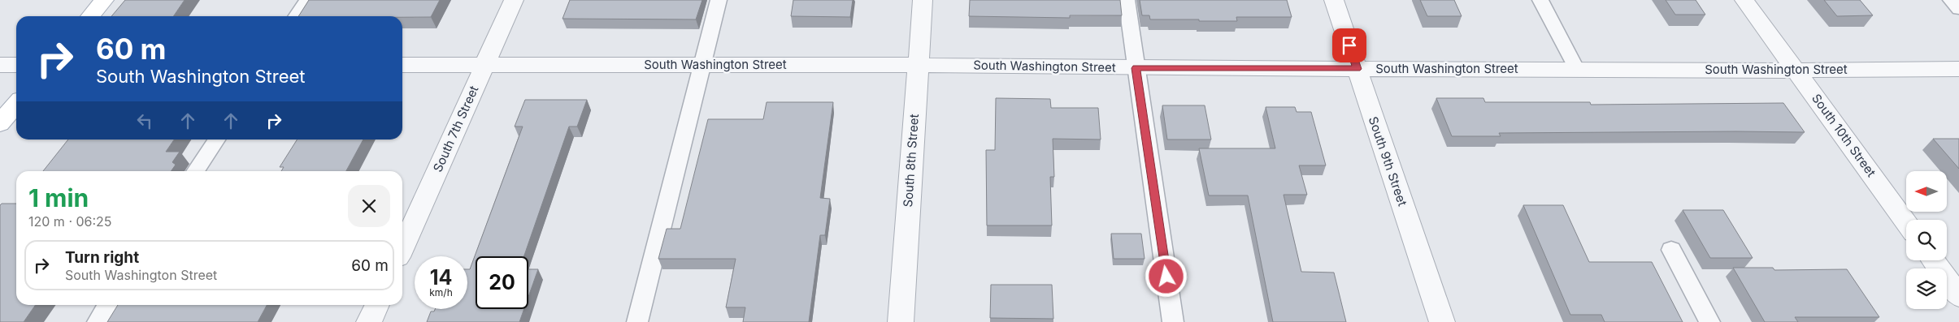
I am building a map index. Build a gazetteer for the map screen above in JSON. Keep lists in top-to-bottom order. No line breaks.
{"streets":{"street":["South Washington Street","South 7th Street","South 10th Street","South 8th Street","South 9th Street"]},"crossings":[["South Washington Street","South 7th Street"],["South Washington Street","South 10th Street"],["South Washington Street","South 8th Street"],["South Washington Street","South 9th Street"]],"north":"left","page":{"turn":["60 m","South Washington Street"],"heading":["1 min","120 m · 06:25"],"list":[{"name":"Turn right","note":"South Washington Street","value":"60 m"}],"speed":"14 km/h","limit":"20"}}
